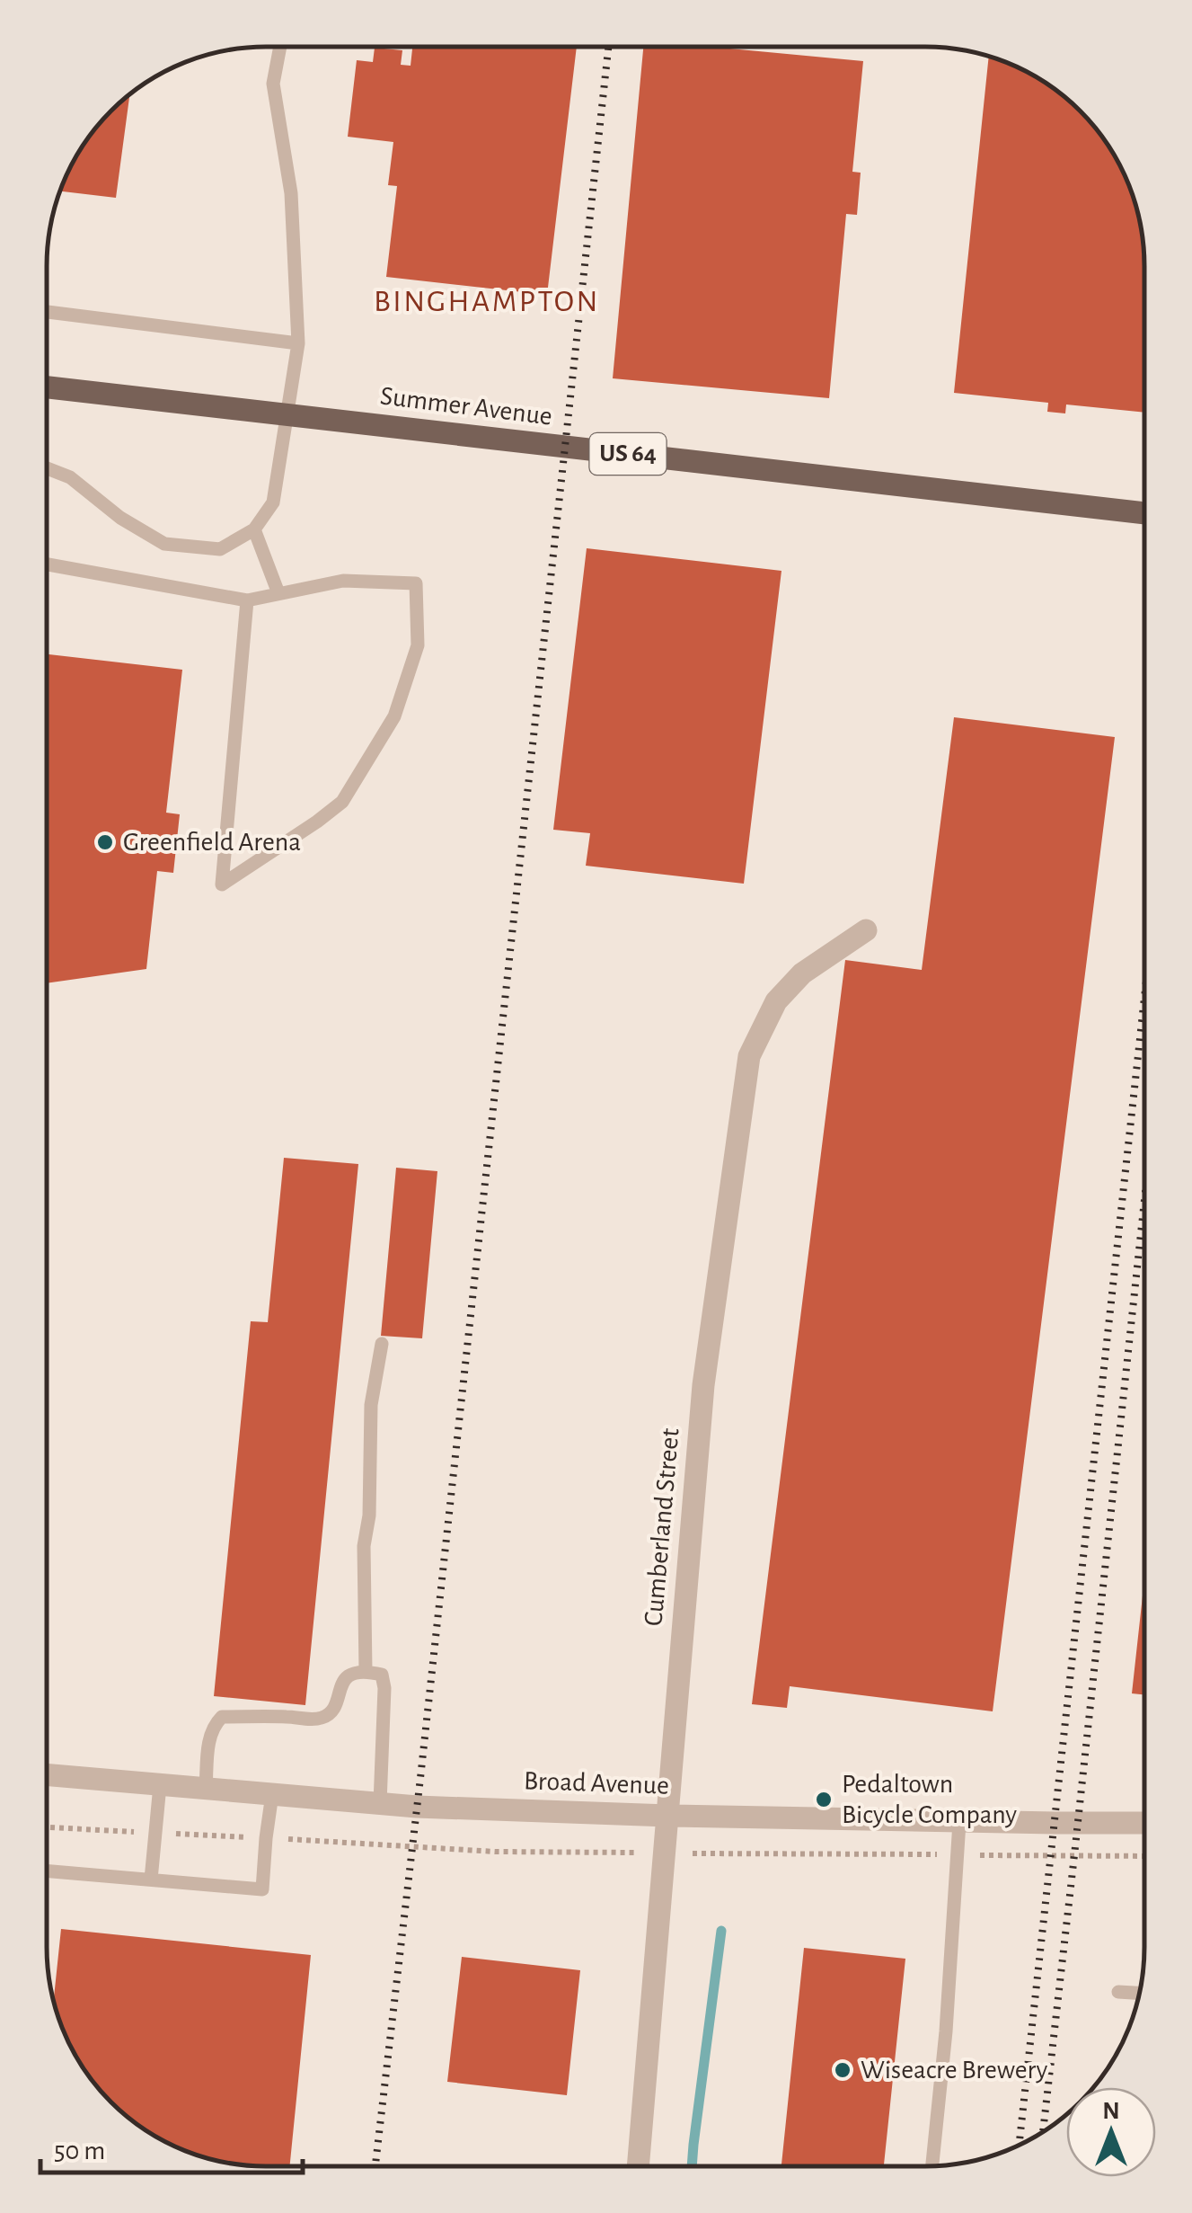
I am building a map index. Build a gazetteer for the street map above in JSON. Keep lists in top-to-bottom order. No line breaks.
{"streets":{"main road":["Summer Avenue","US 64"],"street":["Cumberland Street","Broad Avenue"]},"crossings":[["Cumberland Street","Broad Avenue"]],"districts":["BINGHAMPTON"],"places":["Greenfield Arena","Pedaltown Bicycle Company","Wiseacre Brewery"],"scale_bar":"50 m","north":"top"}
